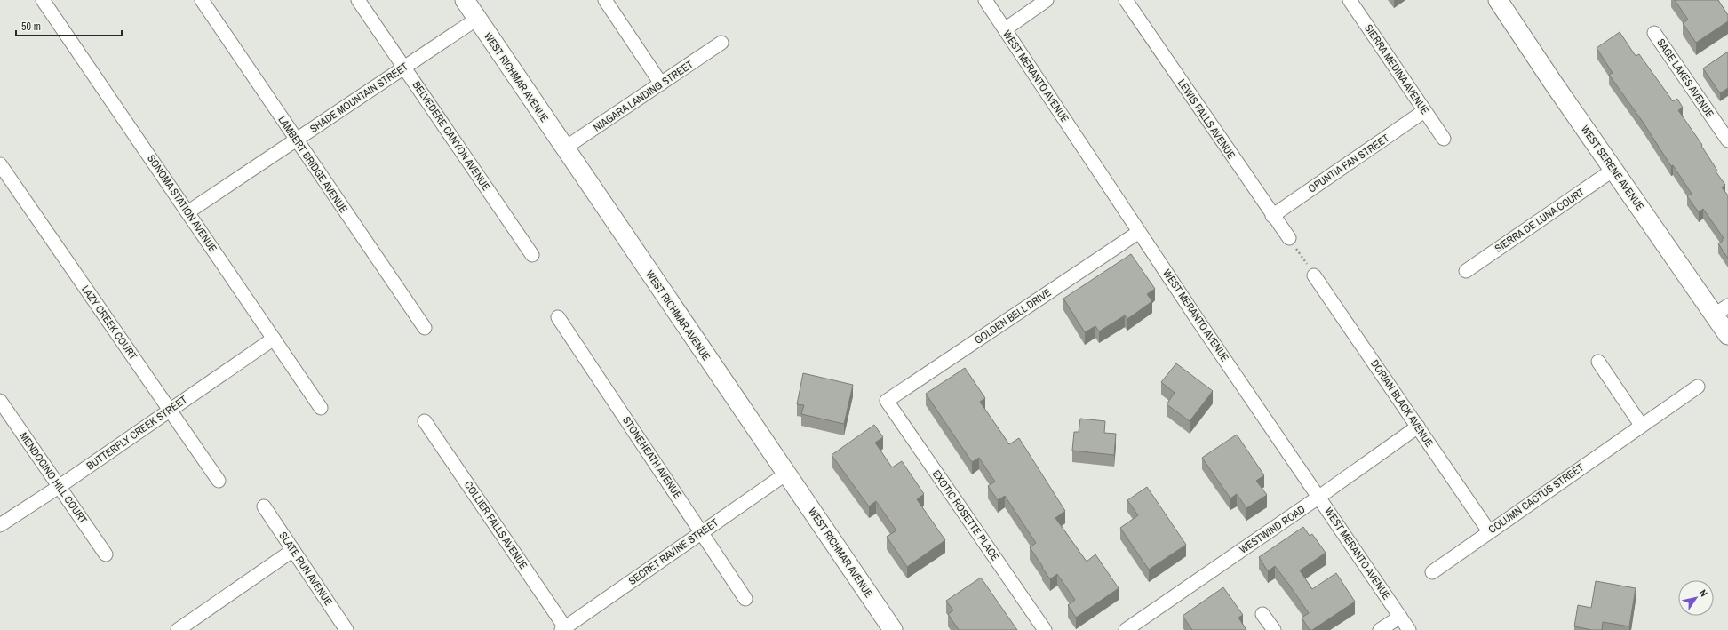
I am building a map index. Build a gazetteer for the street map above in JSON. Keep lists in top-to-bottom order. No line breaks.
{"streets":{"street":["SIERRA MEDINA AVENUE","WEST MERANTO AVENUE","WEST RICHMAR AVENUE","SAGE LAKES AVENUE","NIAGARA LANDING STREET","SHADE MOUNTAIN STREET","LEWIS FALLS AVENUE","BELVEDERE CANYON AVENUE","OPUNTIA FAN STREET","LAMBERT BRIDGE AVENUE","WEST SERENE AVENUE","SONOMA STATION AVENUE","SIERRA DE LUNA COURT","GOLDEN BELL DRIVE","LAZY CREEK COURT","DORIAN BLACK AVENUE","BUTTERFLY CREEK STREET","STONEHEATH AVENUE","MENDOCINO HILL COURT","COLUMN CACTUS STREET","EXOTIC ROSETTE PLACE","COLLIER FALLS AVENUE","WESTWIND ROAD","SECRET RAVINE STREET","SLATE RUN AVENUE"]},"crossings":[["SIERRA MEDINA AVENUE","OPUNTIA FAN STREET"],["WEST MERANTO AVENUE","GOLDEN BELL DRIVE"],["WEST MERANTO AVENUE","WESTWIND ROAD"],["WEST RICHMAR AVENUE","NIAGARA LANDING STREET"],["WEST RICHMAR AVENUE","SHADE MOUNTAIN STREET"],["WEST RICHMAR AVENUE","SECRET RAVINE STREET"],["SHADE MOUNTAIN STREET","BELVEDERE CANYON AVENUE"],["SHADE MOUNTAIN STREET","LAMBERT BRIDGE AVENUE"],["SHADE MOUNTAIN STREET","SONOMA STATION AVENUE"],["LEWIS FALLS AVENUE","OPUNTIA FAN STREET"],["WEST SERENE AVENUE","SIERRA DE LUNA COURT"],["SONOMA STATION AVENUE","BUTTERFLY CREEK STREET"],["GOLDEN BELL DRIVE","EXOTIC ROSETTE PLACE"],["LAZY CREEK COURT","BUTTERFLY CREEK STREET"],["DORIAN BLACK AVENUE","COLUMN CACTUS STREET"],["DORIAN BLACK AVENUE","WESTWIND ROAD"],["BUTTERFLY CREEK STREET","MENDOCINO HILL COURT"],["STONEHEATH AVENUE","SECRET RAVINE STREET"],["COLLIER FALLS AVENUE","SECRET RAVINE STREET"]],"scale_bar":"50 m","north":"top right"}
